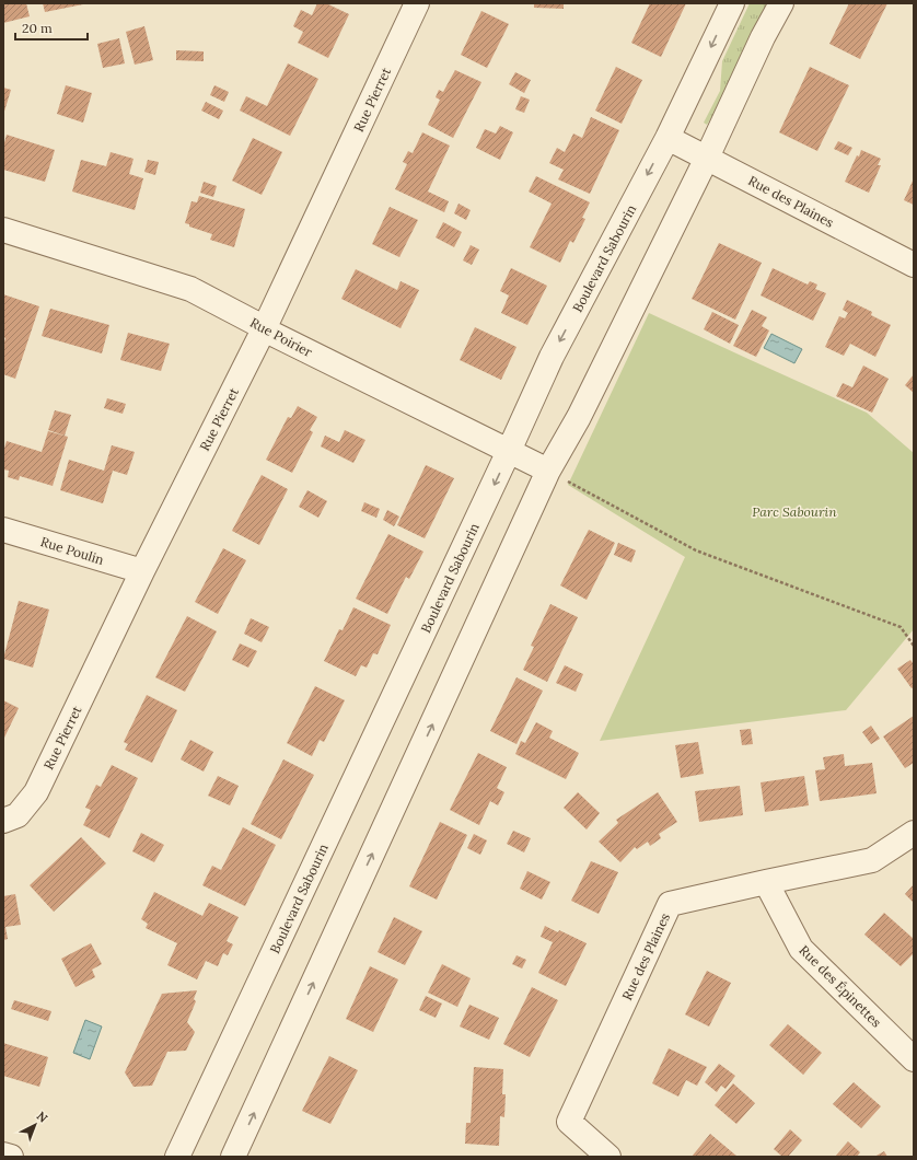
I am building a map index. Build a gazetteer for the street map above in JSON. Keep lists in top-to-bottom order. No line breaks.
{"streets":{"street":["Rue Pierret","Rue des Plaines","Boulevard Sabourin","Rue Poirier","Rue Poulin","Rue des Épinettes"]},"crossings":[["Rue Pierret","Rue Poirier"],["Rue Pierret","Rue Poulin"],["Rue des Plaines","Boulevard Sabourin"],["Rue des Plaines","Rue des Épinettes"],["Boulevard Sabourin","Rue Poirier"]],"parks":["Parc Sabourin"],"scale_bar":"20 m","north":"top right"}
